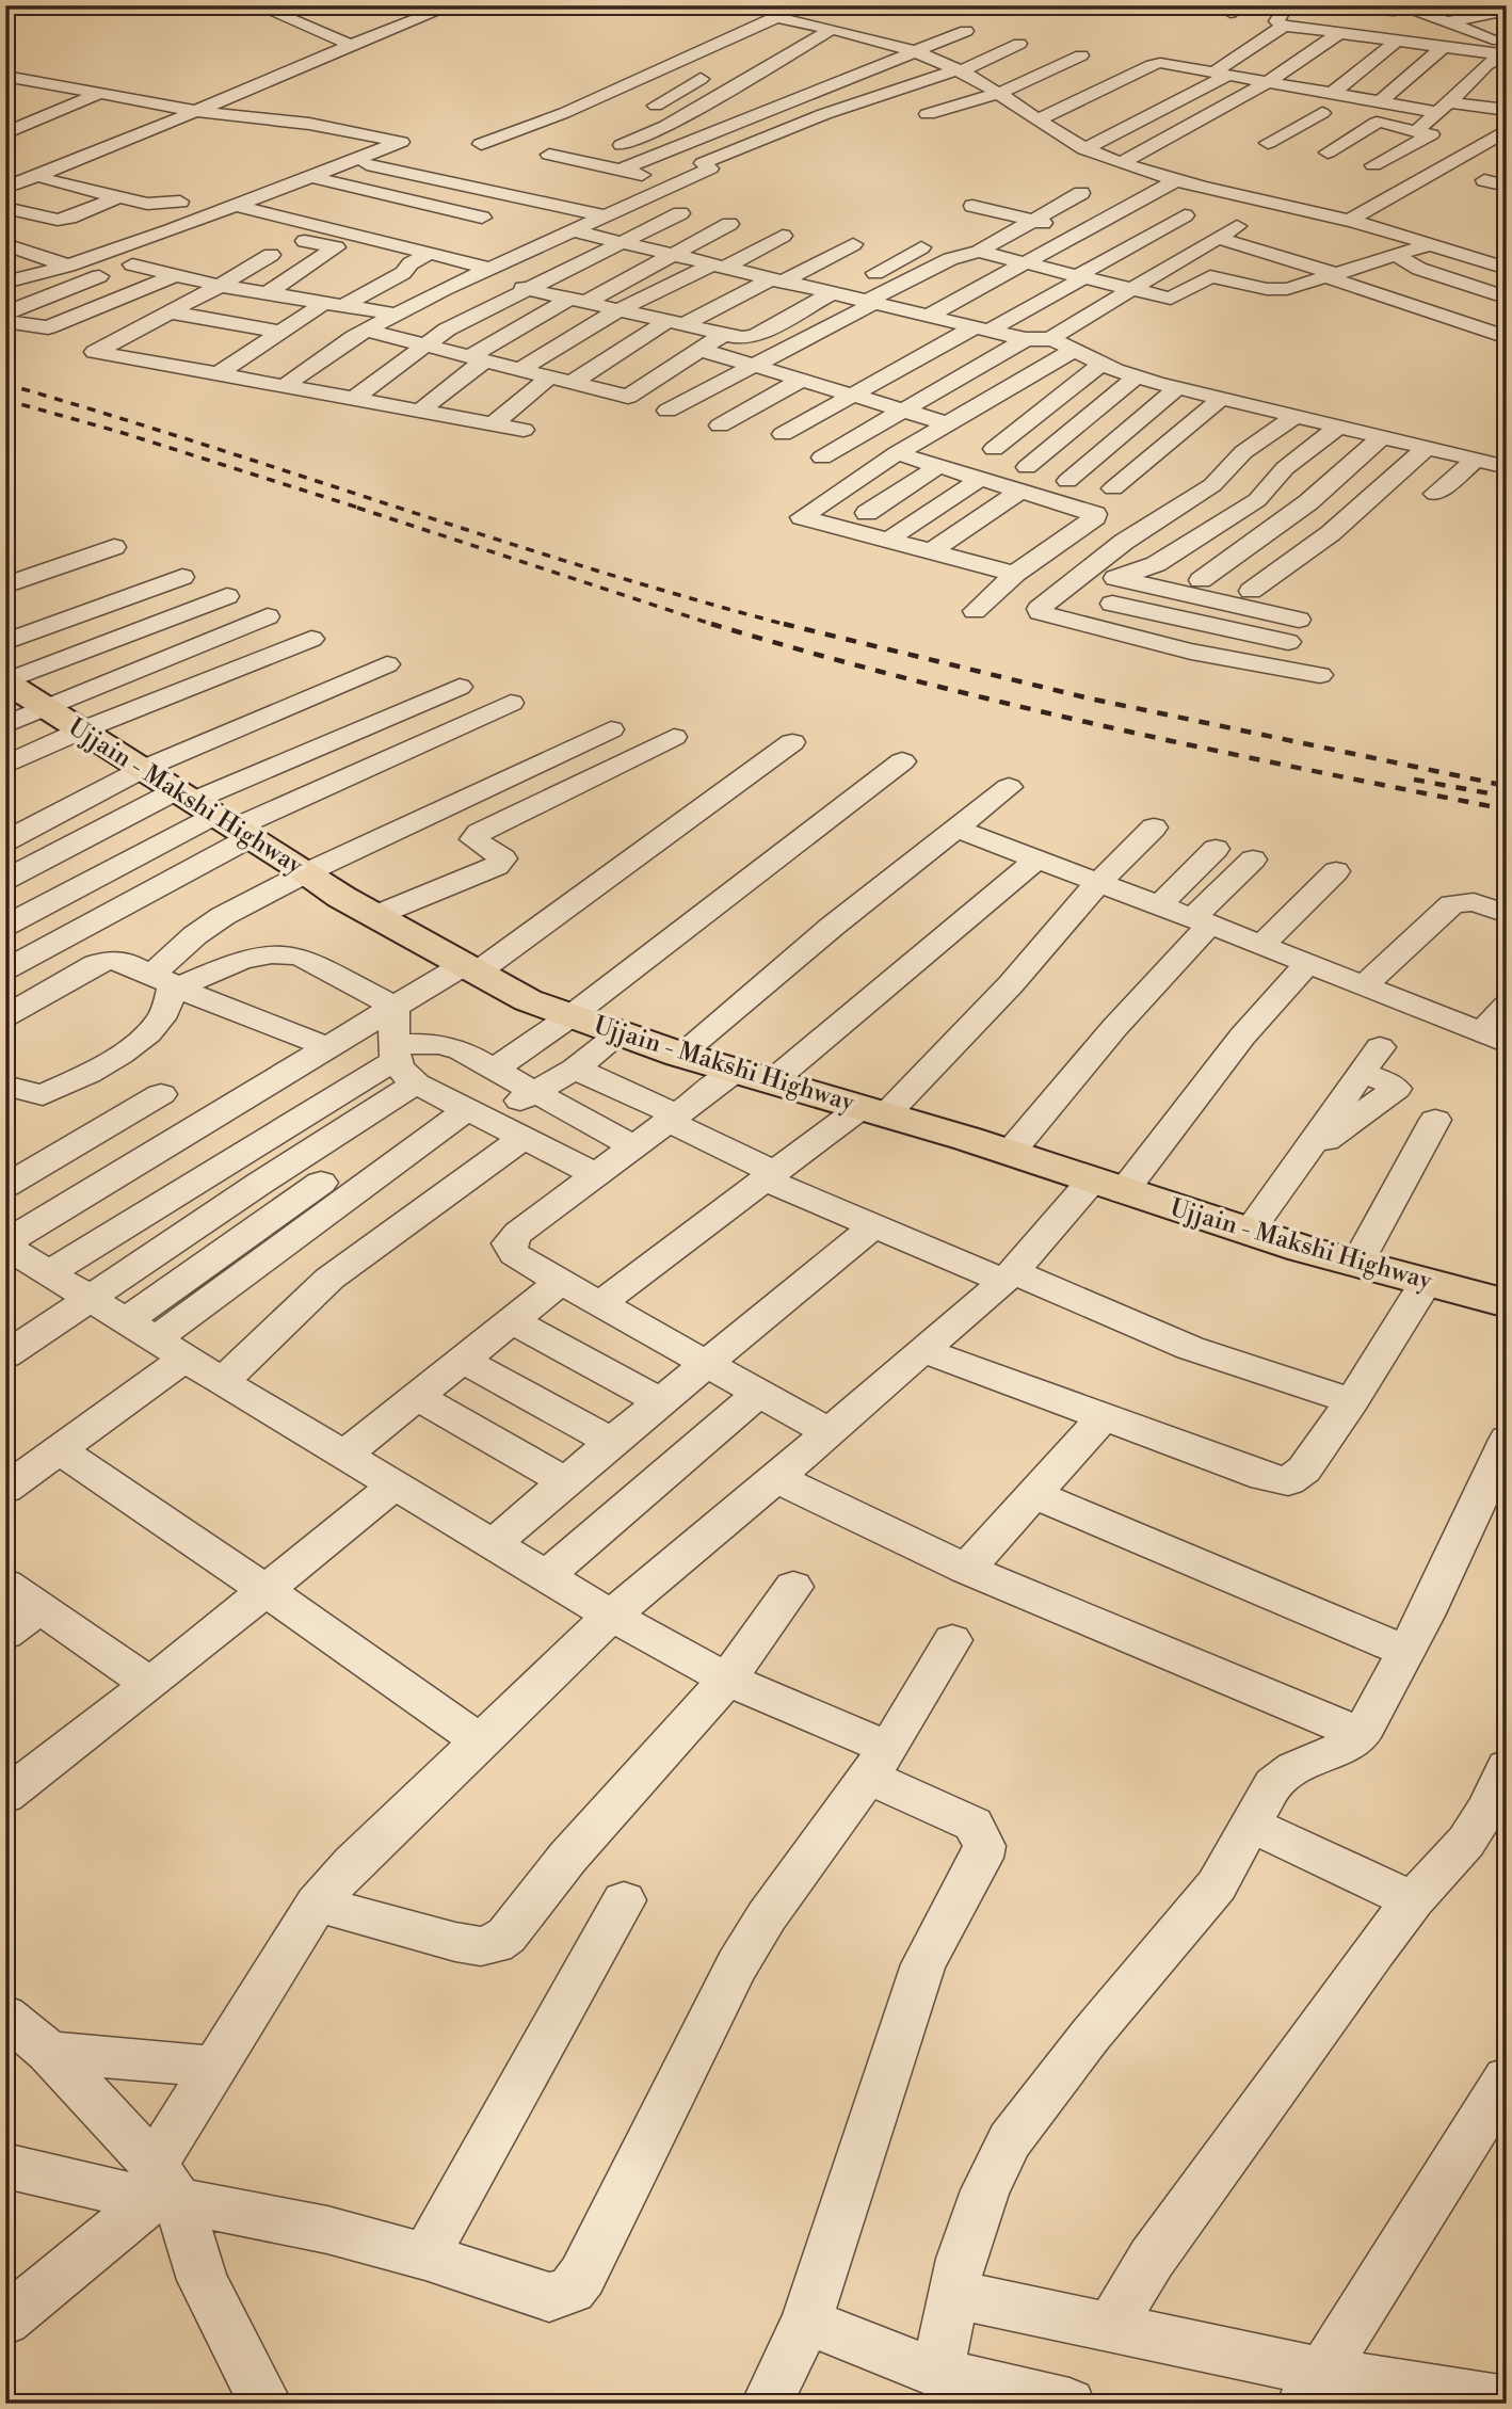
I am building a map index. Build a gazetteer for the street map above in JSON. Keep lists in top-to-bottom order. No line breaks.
{"streets":{"main road":["Ujjain - Makshi Highway"]}}
